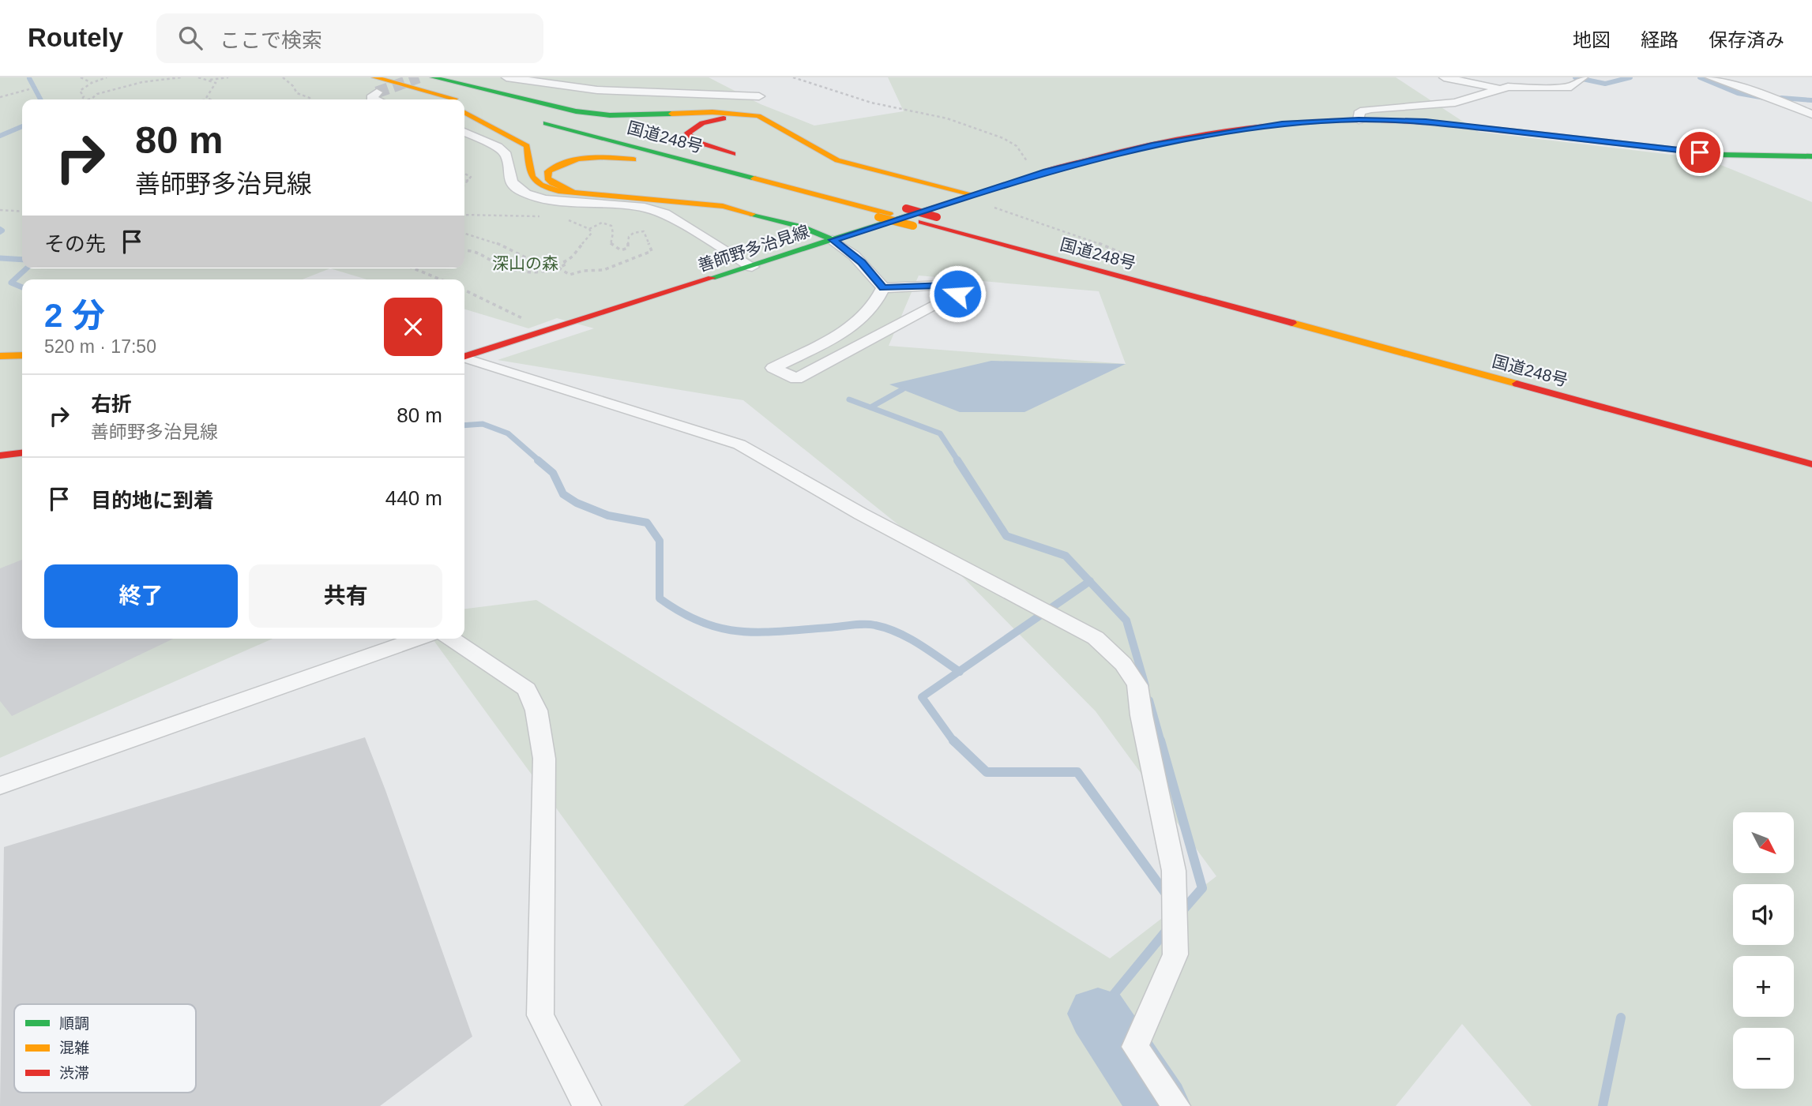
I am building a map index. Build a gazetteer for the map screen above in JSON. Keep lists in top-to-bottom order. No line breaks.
{"streets":{"main road":["国道248号","善師野多治見線"]},"parks":["深山の森"],"legend":["順調","混雑","渋滞"],"north":"bottom right","page":{"header":"Routely","search":"ここで検索","nav":["地図","経路","保存済み"],"turn":["80 m","善師野多治見線"],"then":"その先","heading":["2 分","520 m · 17:50"],"list":[{"name":"右折","note":"善師野多治見線","value":"80 m"},{"name":"目的地に到着","value":"440 m"}],"buttons":["終了","共有"],"map_buttons":["+","−"]}}
